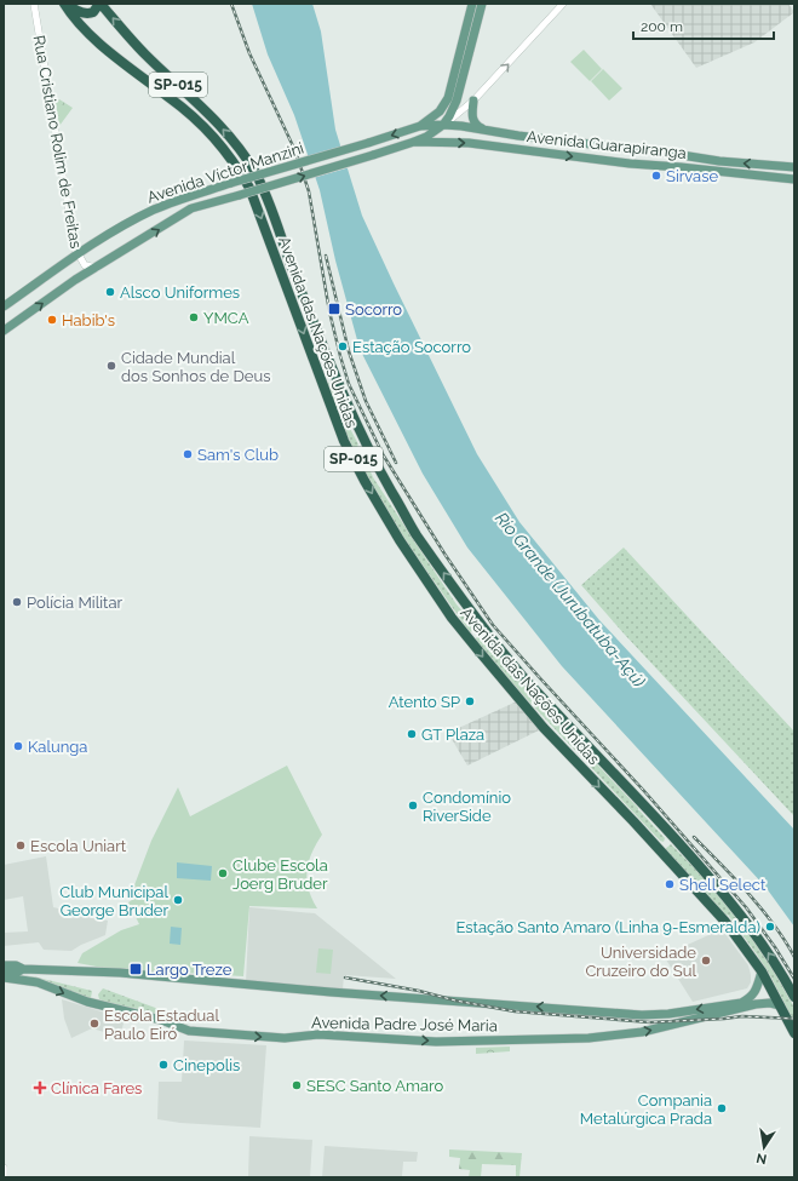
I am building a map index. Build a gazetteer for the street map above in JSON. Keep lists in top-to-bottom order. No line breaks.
{"streets":{"highway":["SP-015","Avenida das Nações Unidas"],"main road":["Avenida Guarapiranga","Avenida Víctor Manzini","Avenida Padre José Maria"],"street":["Rua Cristiano Rolim de Freitas"]},"crossings":[["Rua Cristiano Rolim de Freitas","Avenida Víctor Manzini"],["Avenida Guarapiranga","Avenida Víctor Manzini"],["Avenida das Nações Unidas","Avenida Padre José Maria"]],"water":["Rio Grande (Jurubatuba-Açú)"],"places":{"other":["Sirvase","Alsco Uniformes","YMCA","Habib's","Estação Socorro","Cidade Mundial dos Sonhos de Deus","Sam's Club","Polícia Militar","Atento SP","GT Plaza","Kalunga","Condomínio RiverSide","Escola Uniart","Clube Escola Joerg Bruder","Shell Select","Club Municipal George Bruder","Estação Santo Amaro (Linha 9-Esmeralda)","Universidade Cruzeiro do Sul","Escola Estadual Paulo Eiró","Cinepolis","SESC Santo Amaro","Compania Metalúrgica Prada"],"transit":["Socorro","Largo Treze"],"health":["Clínica Fares"]},"scale_bar":"200 m","north":"bottom"}
